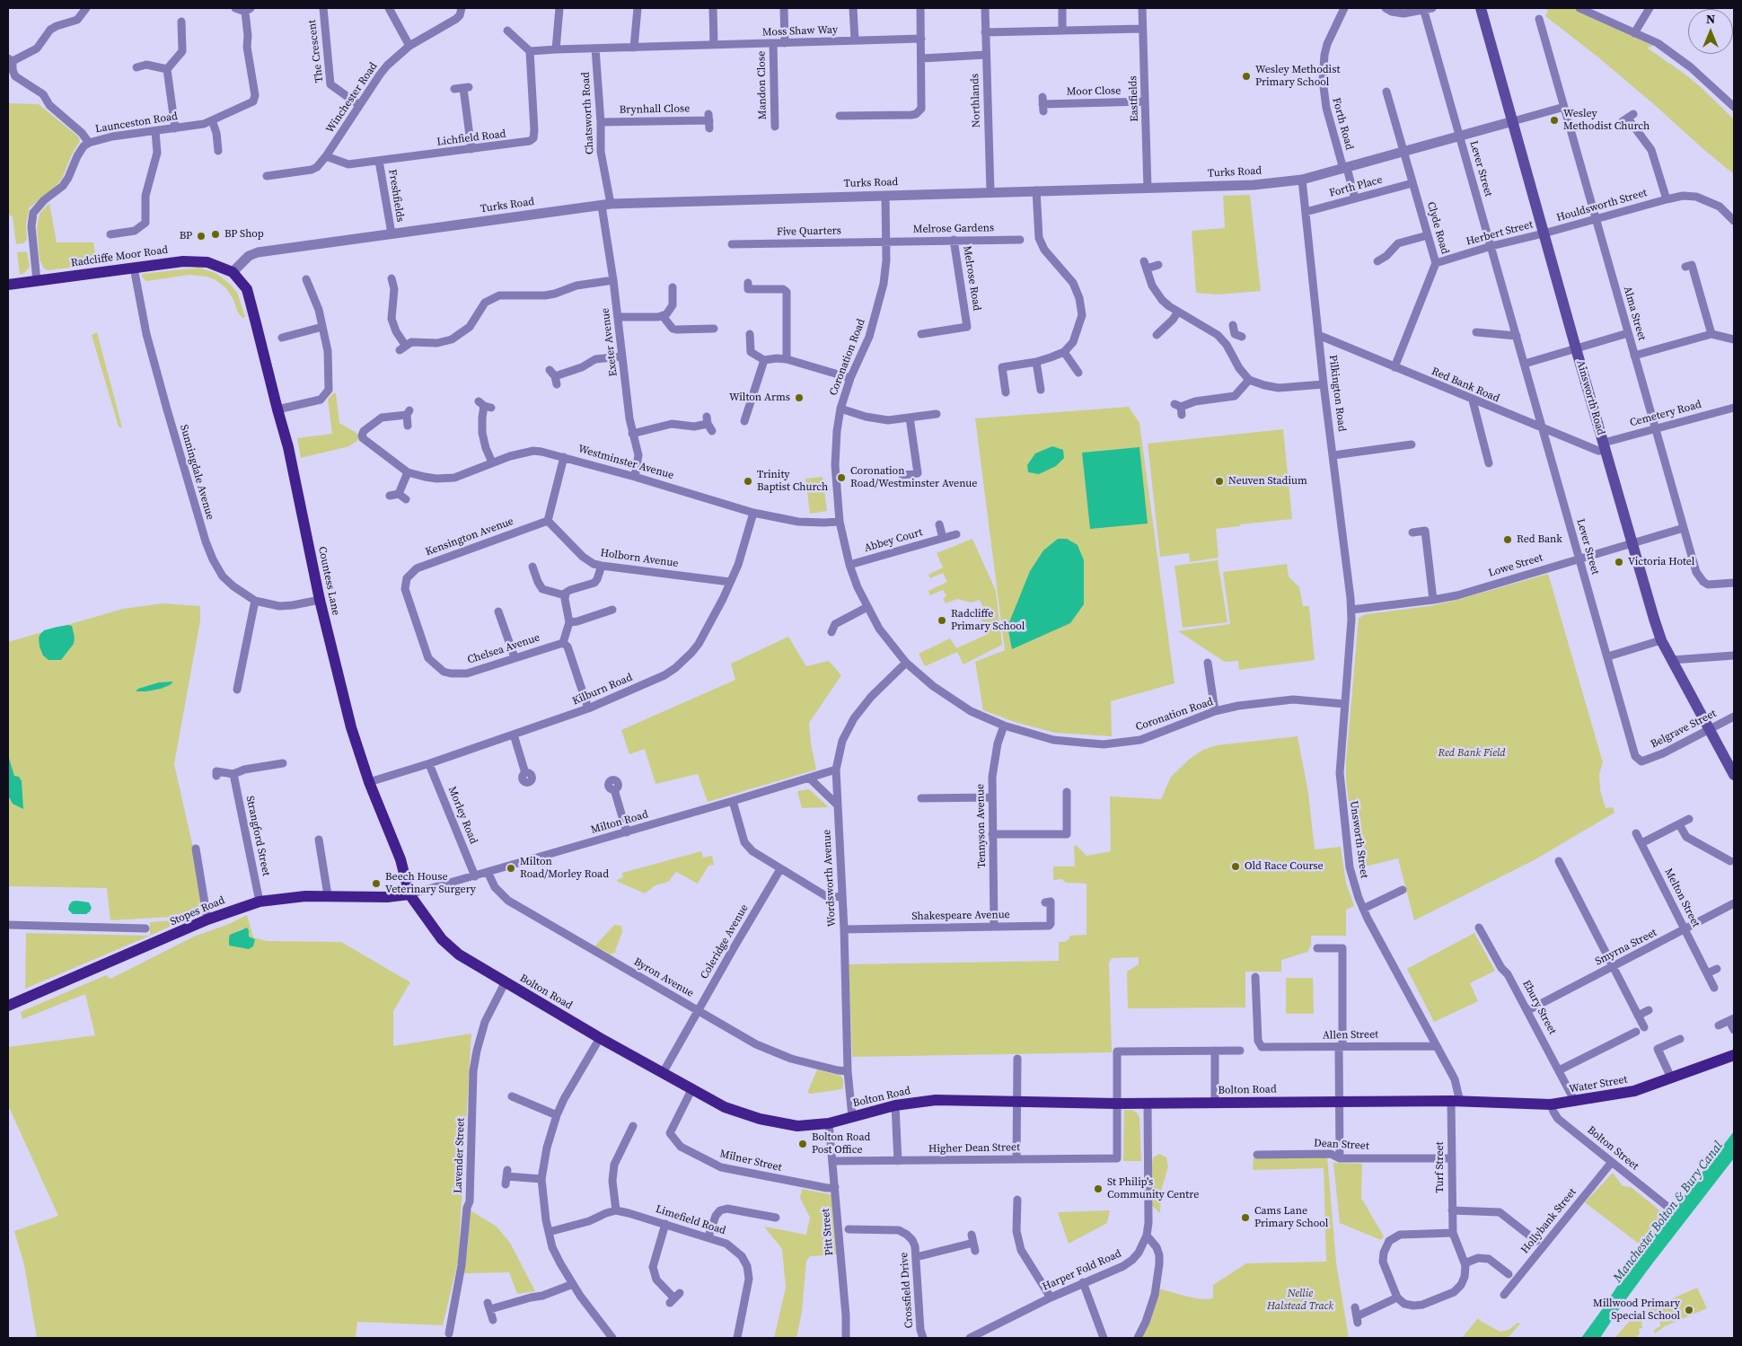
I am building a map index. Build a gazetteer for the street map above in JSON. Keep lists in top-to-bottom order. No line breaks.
{"streets":{"main road":["Radcliffe Moor Road","Ainsworth Road","Countess Lane","Stopes Road","Bolton Road","Water Street"],"street":["Moss Shaw Way","The Crescent","Mandon Close","Moor Close","Winchester Road","Eastfields","Northlands","Brynhall Close","Chatsworth Road","Launceston Road","Forth Road","Lichfield Road","Lever Street","Turks Road","Forth Place","Freshfields","Houldsworth Street","Clyde Road","Melrose Gardens","Five Quarters","Herbert Street","Melrose Road","Alma Street","Exeter Avenue","Coronation Road","Red Bank Road","Pilkington Road","Cemetery Road","Westminster Avenue","Sunningdale Avenue","Kensington Avenue","Abbey Court","Holborn Avenue","Lowe Street","Chelsea Avenue","Kilburn Road","Belgrave Street","Morley Road","Milton Road","Tennyson Avenue","Strangford Street","Unsworth Street","Wordsworth Avenue","Melton Street","Shakespeare Avenue","Coleridge Avenue","Smyrna Street","Byron Avenue","Ebury Street","Allen Street","Dean Street","Higher Dean Street","Bolton Street","Lavender Street","Milner Street","Turf Street","Limefield Road","Hollybank Street","Pitt Street","Harper Fold Road","Crossfield Drive"]},"crossings":[["Moss Shaw Way","Mandon Close"],["Moss Shaw Way","Chatsworth Road"],["Moss Shaw Way","Lichfield Road"],["The Crescent","Winchester Road"],["Moor Close","Eastfields"],["Winchester Road","Lichfield Road"],["Eastfields","Turks Road"],["Northlands","Turks Road"],["Brynhall Close","Chatsworth Road"],["Chatsworth Road","Turks Road"],["Chatsworth Road","Exeter Avenue"],["Launceston Road","Radcliffe Moor Road"],["Forth Road","Turks Road"],["Forth Road","Forth Place"],["Lichfield Road","Freshfields"],["Lever Street","Turks Road"],["Lever Street","Herbert Street"],["Lever Street","Red Bank Road"],["Lever Street","Lowe Street"],["Lever Street","Belgrave Street"],["Turks Road","Freshfields"],["Turks Road","Clyde Road"],["Turks Road","Radcliffe Moor Road"],["Turks Road","Exeter Avenue"],["Turks Road","Coronation Road"],["Turks Road","Pilkington Road"],["Turks Road","Ainsworth Road"],["Turks Road","Countess Lane"],["Forth Place","Clyde Road"],["Forth Place","Pilkington Road"],["Houldsworth Street","Herbert Street"],["Houldsworth Street","Alma Street"],["Houldsworth Street","Ainsworth Road"],["Clyde Road","Herbert Street"],["Clyde Road","Red Bank Road"],["Melrose Gardens","Five Quarters"],["Melrose Gardens","Melrose Road"],["Melrose Gardens","Coronation Road"],["Five Quarters","Coronation Road"],["Herbert Street","Ainsworth Road"],["Radcliffe Moor Road","Sunningdale Avenue"],["Radcliffe Moor Road","Countess Lane"],["Alma Street","Cemetery Road"],["Alma Street","Lowe Street"],["Exeter Avenue","Westminster Avenue"],["Coronation Road","Westminster Avenue"],["Coronation Road","Abbey Court"],["Coronation Road","Tennyson Avenue"],["Coronation Road","Unsworth Street"],["Coronation Road","Wordsworth Avenue"],["Red Bank Road","Pilkington Road"],["Red Bank Road","Ainsworth Road"],["Red Bank Road","Cemetery Road"],["Pilkington Road","Lowe Street"],["Pilkington Road","Unsworth Street"],["Ainsworth Road","Cemetery Road"],["Ainsworth Road","Lowe Street"],["Ainsworth Road","Belgrave Street"],["Westminster Avenue","Kilburn Road"],["Sunningdale Avenue","Countess Lane"],["Kensington Avenue","Holborn Avenue"],["Kensington Avenue","Chelsea Avenue"],["Holborn Avenue","Kilburn Road"],["Lowe Street","Unsworth Street"],["Countess Lane","Kilburn Road"],["Countess Lane","Milton Road"],["Countess Lane","Stopes Road"],["Countess Lane","Bolton Road"],["Kilburn Road","Morley Road"],["Morley Road","Milton Road"],["Milton Road","Wordsworth Avenue"],["Milton Road","Stopes Road"],["Milton Road","Byron Avenue"],["Milton Road","Bolton Road"],["Tennyson Avenue","Shakespeare Avenue"],["Strangford Street","Stopes Road"],["Unsworth Street","Bolton Road"],["Unsworth Street","Allen Street"],["Unsworth Street","Water Street"],["Unsworth Street","Turf Street"],["Wordsworth Avenue","Shakespeare Avenue"],["Wordsworth Avenue","Byron Avenue"],["Wordsworth Avenue","Bolton Road"],["Melton Street","Smyrna Street"],["Stopes Road","Bolton Road"],["Coleridge Avenue","Byron Avenue"],["Coleridge Avenue","Bolton Road"],["Smyrna Street","Ebury Street"],["Bolton Road","Water Street"],["Bolton Road","Higher Dean Street"],["Bolton Road","Lavender Street"],["Bolton Road","Milner Street"],["Bolton Road","Turf Street"],["Bolton Road","Pitt Street"],["Bolton Road","Harper Fold Road"],["Ebury Street","Water Street"],["Water Street","Bolton Street"],["Water Street","Turf Street"],["Dean Street","Turf Street"],["Higher Dean Street","Pitt Street"],["Bolton Street","Hollybank Street"],["Milner Street","Pitt Street"]],"water":["Manchester Bolton & Bury Canal"],"parks":["Red Bank Field","Nellie Halstead Track"],"places":["Wesley Methodist Primary School","Wesley Methodist Church","BP Shop","BP","Wilton Arms","Coronation Road/Westminster Avenue","Trinity Baptist Church","Neuven Stadium","Red Bank","Victoria Hotel","Radcliffe Primary School","Old Race Course","Milton Road/Morley Road","Beech House Veterinary Surgery","Bolton Road Post Office","St Philip's Community Centre","Cams Lane Primary School","Millwood Primary Special School"],"north":"top"}
